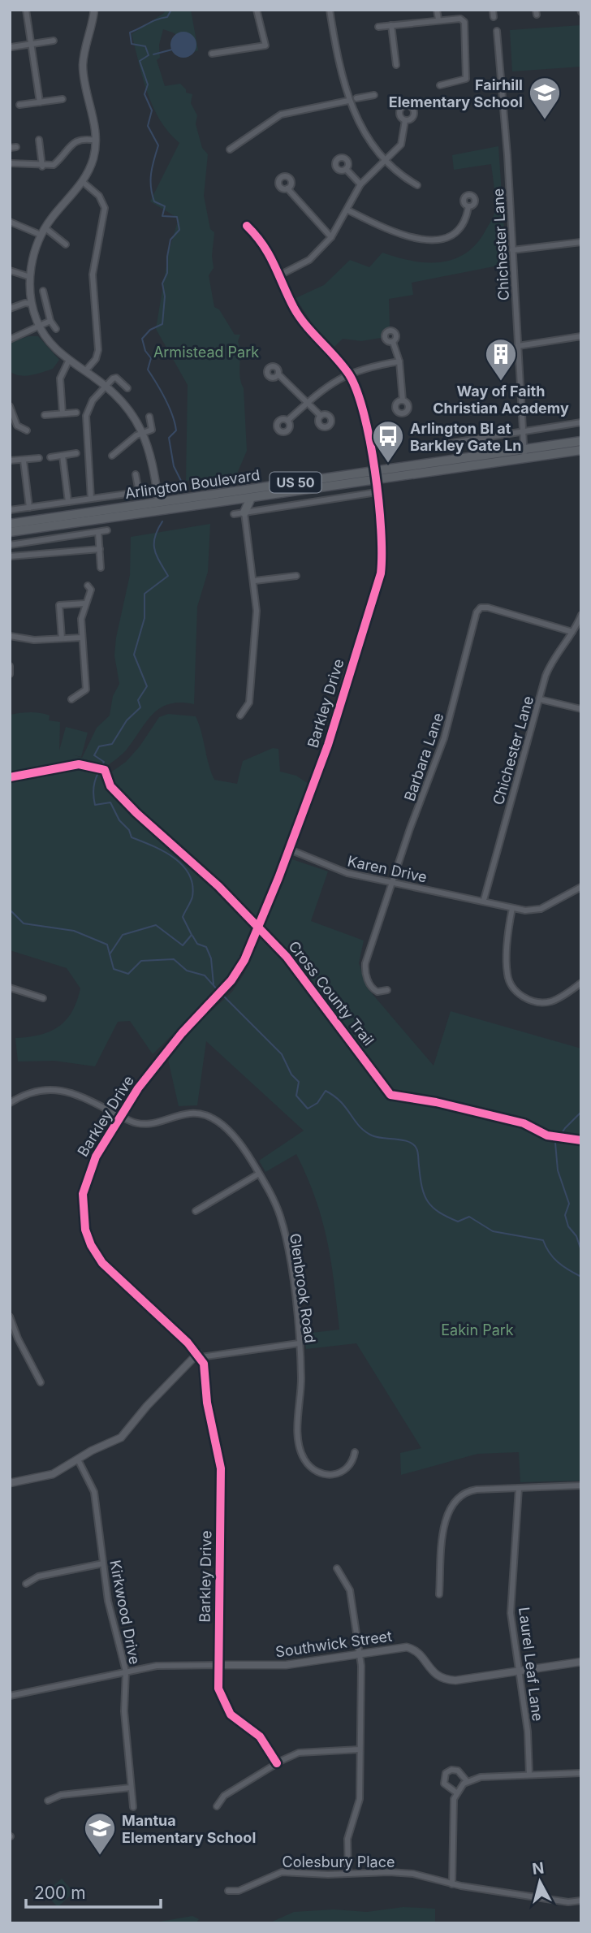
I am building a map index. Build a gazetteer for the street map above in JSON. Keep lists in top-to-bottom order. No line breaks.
{"streets":{"main road":["US 50","Arlington Boulevard"],"street":["Chichester Lane","Barkley Drive","Barbara Lane","Karen Drive","Glenbrook Road","Kirkwood Drive","Southwick Street","Laurel Leaf Lane","Colesbury Place"],"cycle path":["Cross County Trail"]},"crossings":[["Chichester Lane","Arlington Boulevard"],["Chichester Lane","Barbara Lane"],["Chichester Lane","Karen Drive"],["Arlington Boulevard","Barkley Drive"],["Barkley Drive","Karen Drive"],["Barkley Drive","Glenbrook Road"],["Barkley Drive","Southwick Street"],["Barbara Lane","Karen Drive"],["Kirkwood Drive","Southwick Street"],["Southwick Street","Laurel Leaf Lane"]],"parks":["Armistead Park","Eakin Park"],"places":{"school or university":["Fairhill Elementary School","Mantua Elementary School"],"building":["Way of Faith Christian Academy"],"bus stop":["Arlington Bl at Barkley Gate Ln"]},"scale_bar":"200 m","north":"top"}
